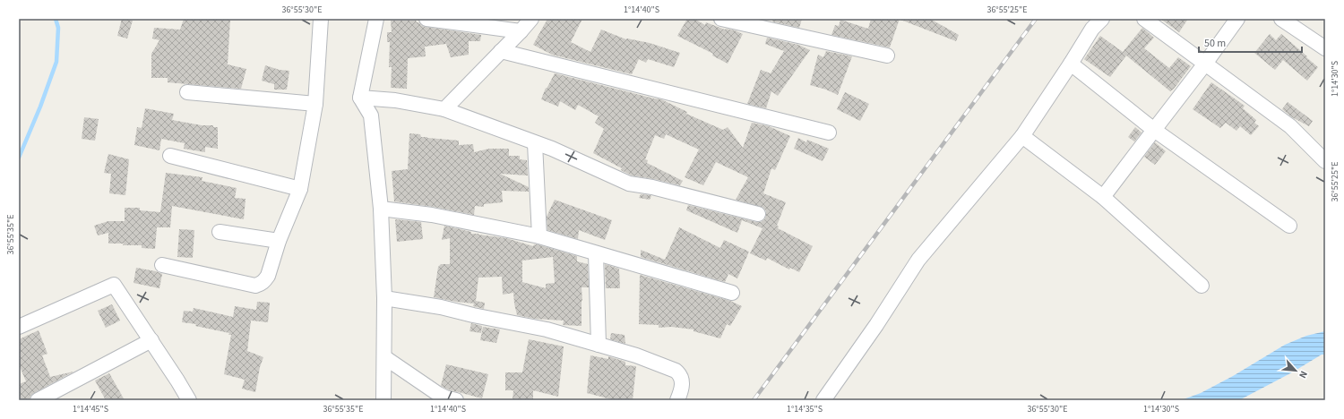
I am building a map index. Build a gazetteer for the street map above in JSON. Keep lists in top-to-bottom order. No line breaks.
{"scale_bar":"50 m","north":"bottom right","coordinates":["36°55'30\"E","1°14'40\"S","36°55'25\"E","1°14'30\"S","36°55'35\"E","1°14'45\"S","1°14'35\"S"]}
